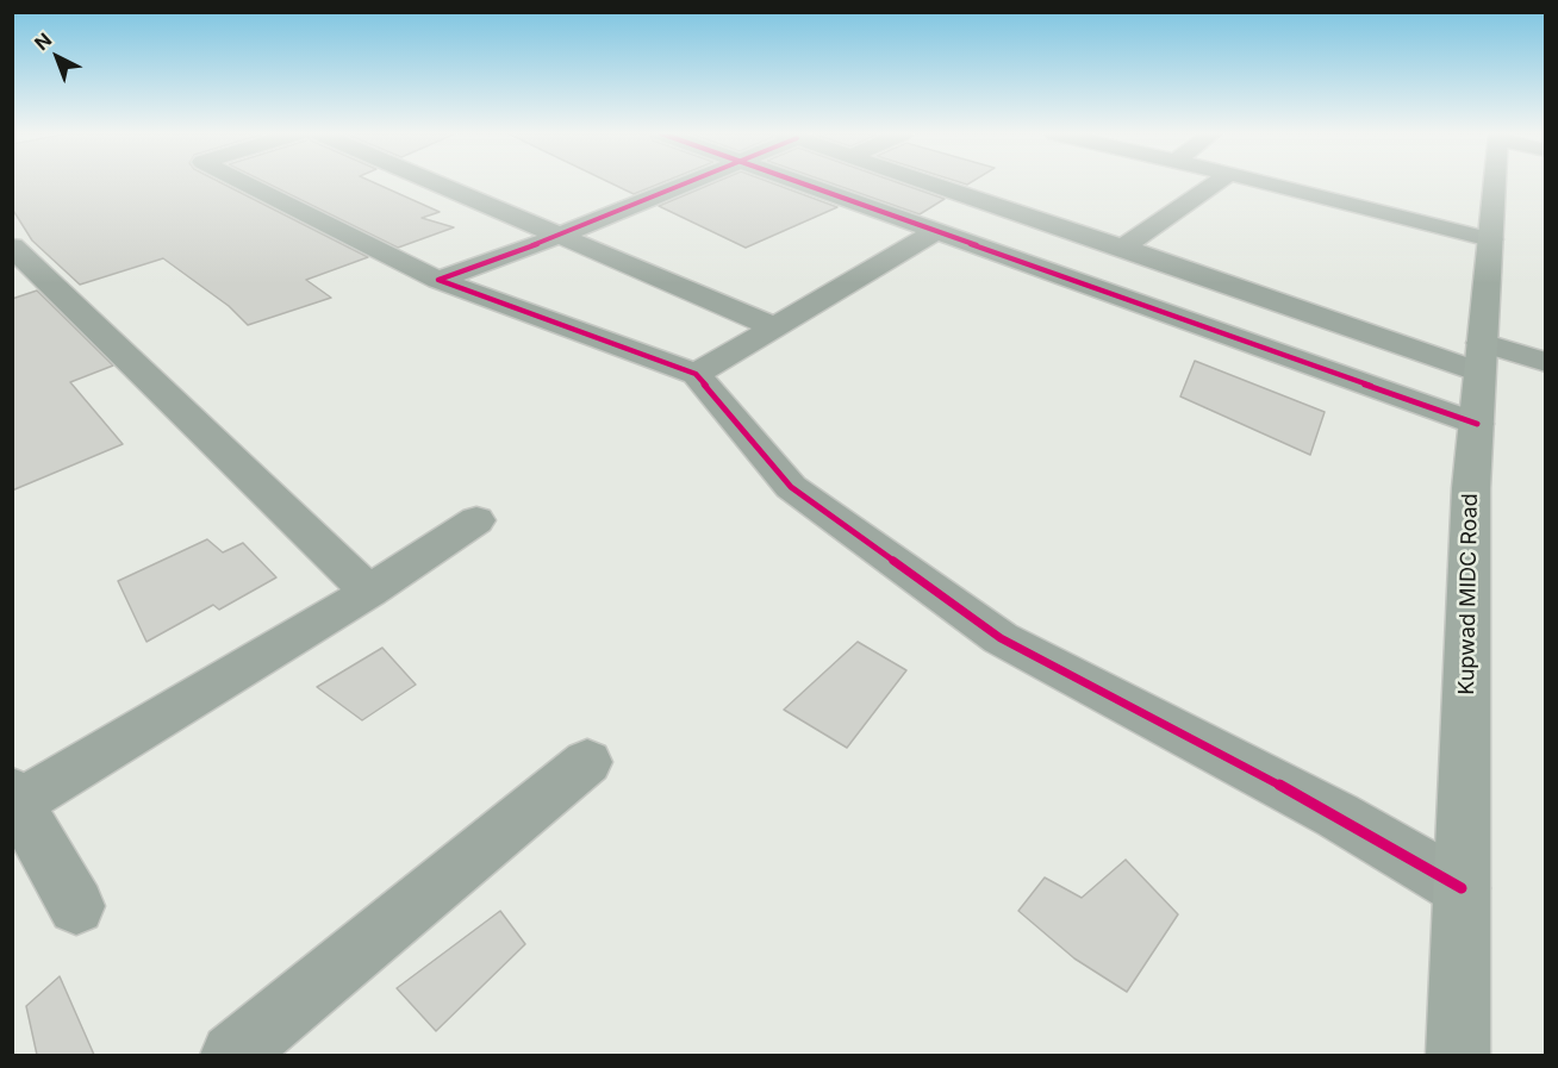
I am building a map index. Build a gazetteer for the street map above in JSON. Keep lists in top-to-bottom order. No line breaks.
{"streets":{"main road":["Kupwad MIDC Road"]},"north":"top left"}
